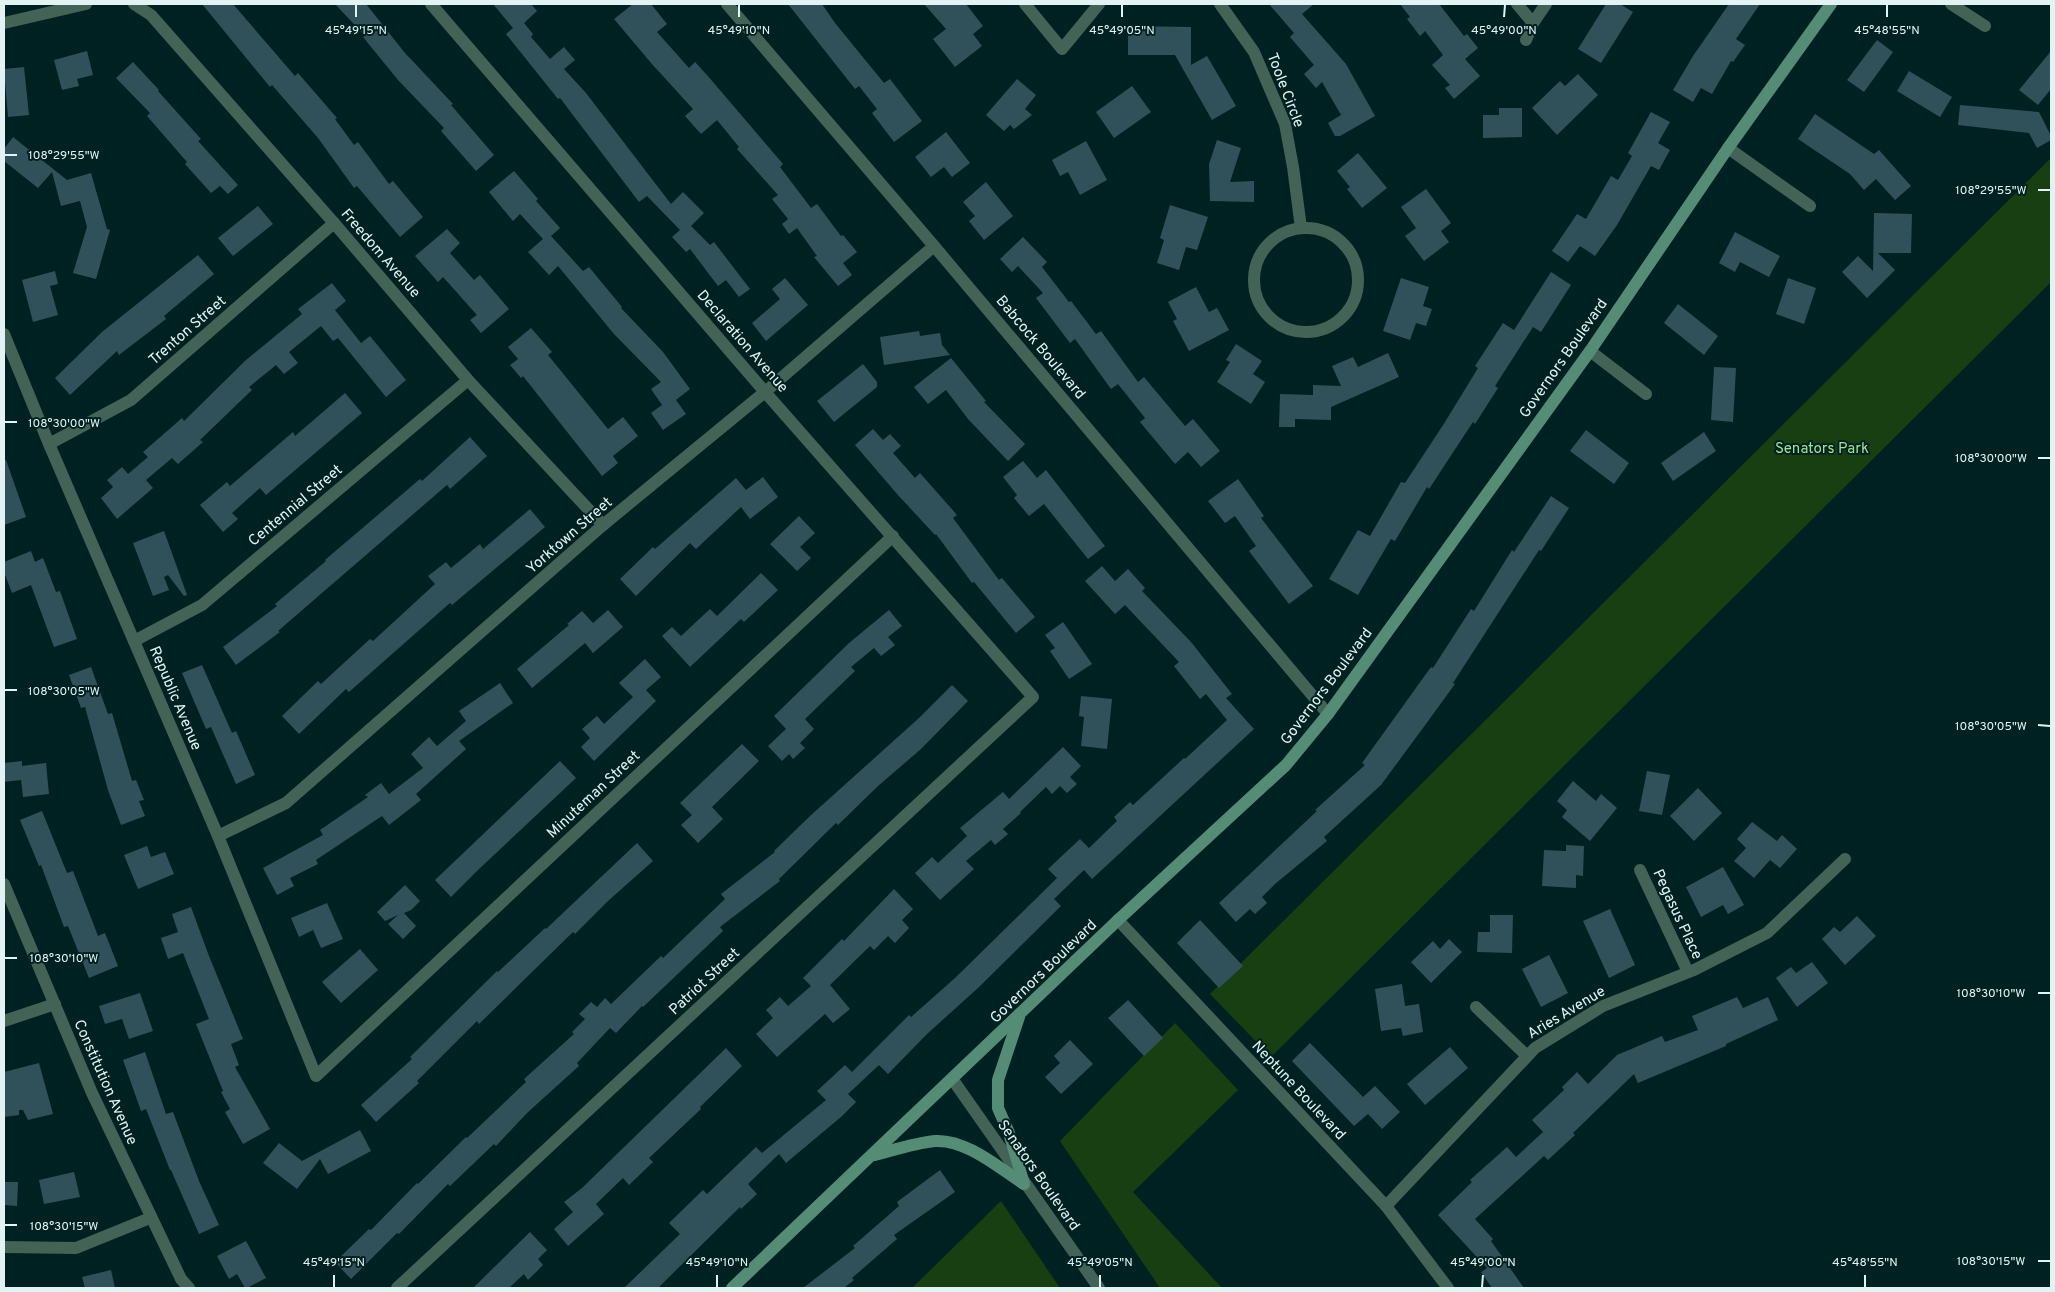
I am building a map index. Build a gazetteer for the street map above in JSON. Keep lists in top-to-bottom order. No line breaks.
{"streets":{"main road":["Governors Boulevard"],"street":["Toole Circle","Freedom Avenue","Trenton Street","Declaration Avenue","Babcock Boulevard","Centennial Street","Yorktown Street","Republic Avenue","Minuteman Street","Pegasus Place","Patriot Street","Aries Avenue","Constitution Avenue","Neptune Boulevard","Senators Boulevard"]},"crossings":[["Freedom Avenue","Trenton Street"],["Freedom Avenue","Centennial Street"],["Freedom Avenue","Yorktown Street"],["Trenton Street","Republic Avenue"],["Declaration Avenue","Yorktown Street"],["Declaration Avenue","Minuteman Street"],["Declaration Avenue","Patriot Street"],["Babcock Boulevard","Governors Boulevard"],["Babcock Boulevard","Yorktown Street"],["Governors Boulevard","Neptune Boulevard"],["Governors Boulevard","Senators Boulevard"],["Centennial Street","Republic Avenue"],["Yorktown Street","Republic Avenue"],["Republic Avenue","Minuteman Street"],["Pegasus Place","Aries Avenue"],["Aries Avenue","Neptune Boulevard"]],"parks":["Senators Park"],"coordinates":["45°49'15\"N","45°49'10\"N","45°49'05\"N","45°49'00\"N","45°48'55\"N","108°29'55\"W","108°30'00\"W","108°30'05\"W","108°30'10\"W","108°30'15\"W"]}
